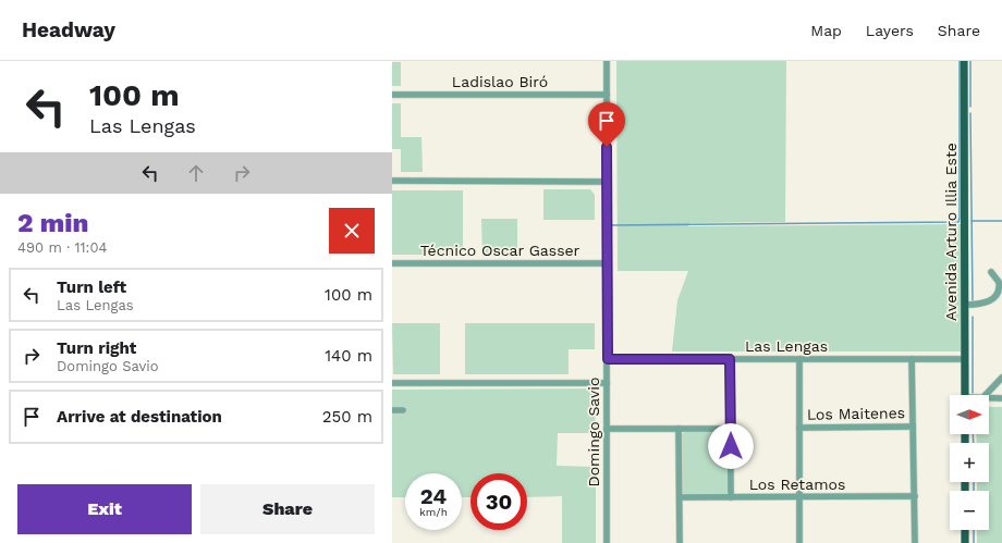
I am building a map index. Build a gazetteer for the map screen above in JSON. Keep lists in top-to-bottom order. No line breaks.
{"streets":{"main road":["Avenida Arturo Illia Este"],"street":["Ladislao Biró","Técnico Oscar Gasser","Las Lengas","Los Maitenes","Domingo Savio","Los Retamos"]},"crossings":[["Ladislao Biró","Domingo Savio"],["Avenida Arturo Illia Este","Las Lengas"],["Técnico Oscar Gasser","Domingo Savio"],["Las Lengas","Domingo Savio"]],"north":"right","page":{"header":"Headway","nav":["Map","Layers","Share"],"turn":["100 m","Las Lengas"],"heading":["2 min","490 m · 11:04"],"list":[{"name":"Turn left","note":"Las Lengas","value":"100 m"},{"name":"Turn right","note":"Domingo Savio","value":"140 m"},{"name":"Arrive at destination","value":"250 m"}],"map_buttons":["+","−"],"speed":"24 km/h","limit":"30","buttons":["Exit","Share"]}}
